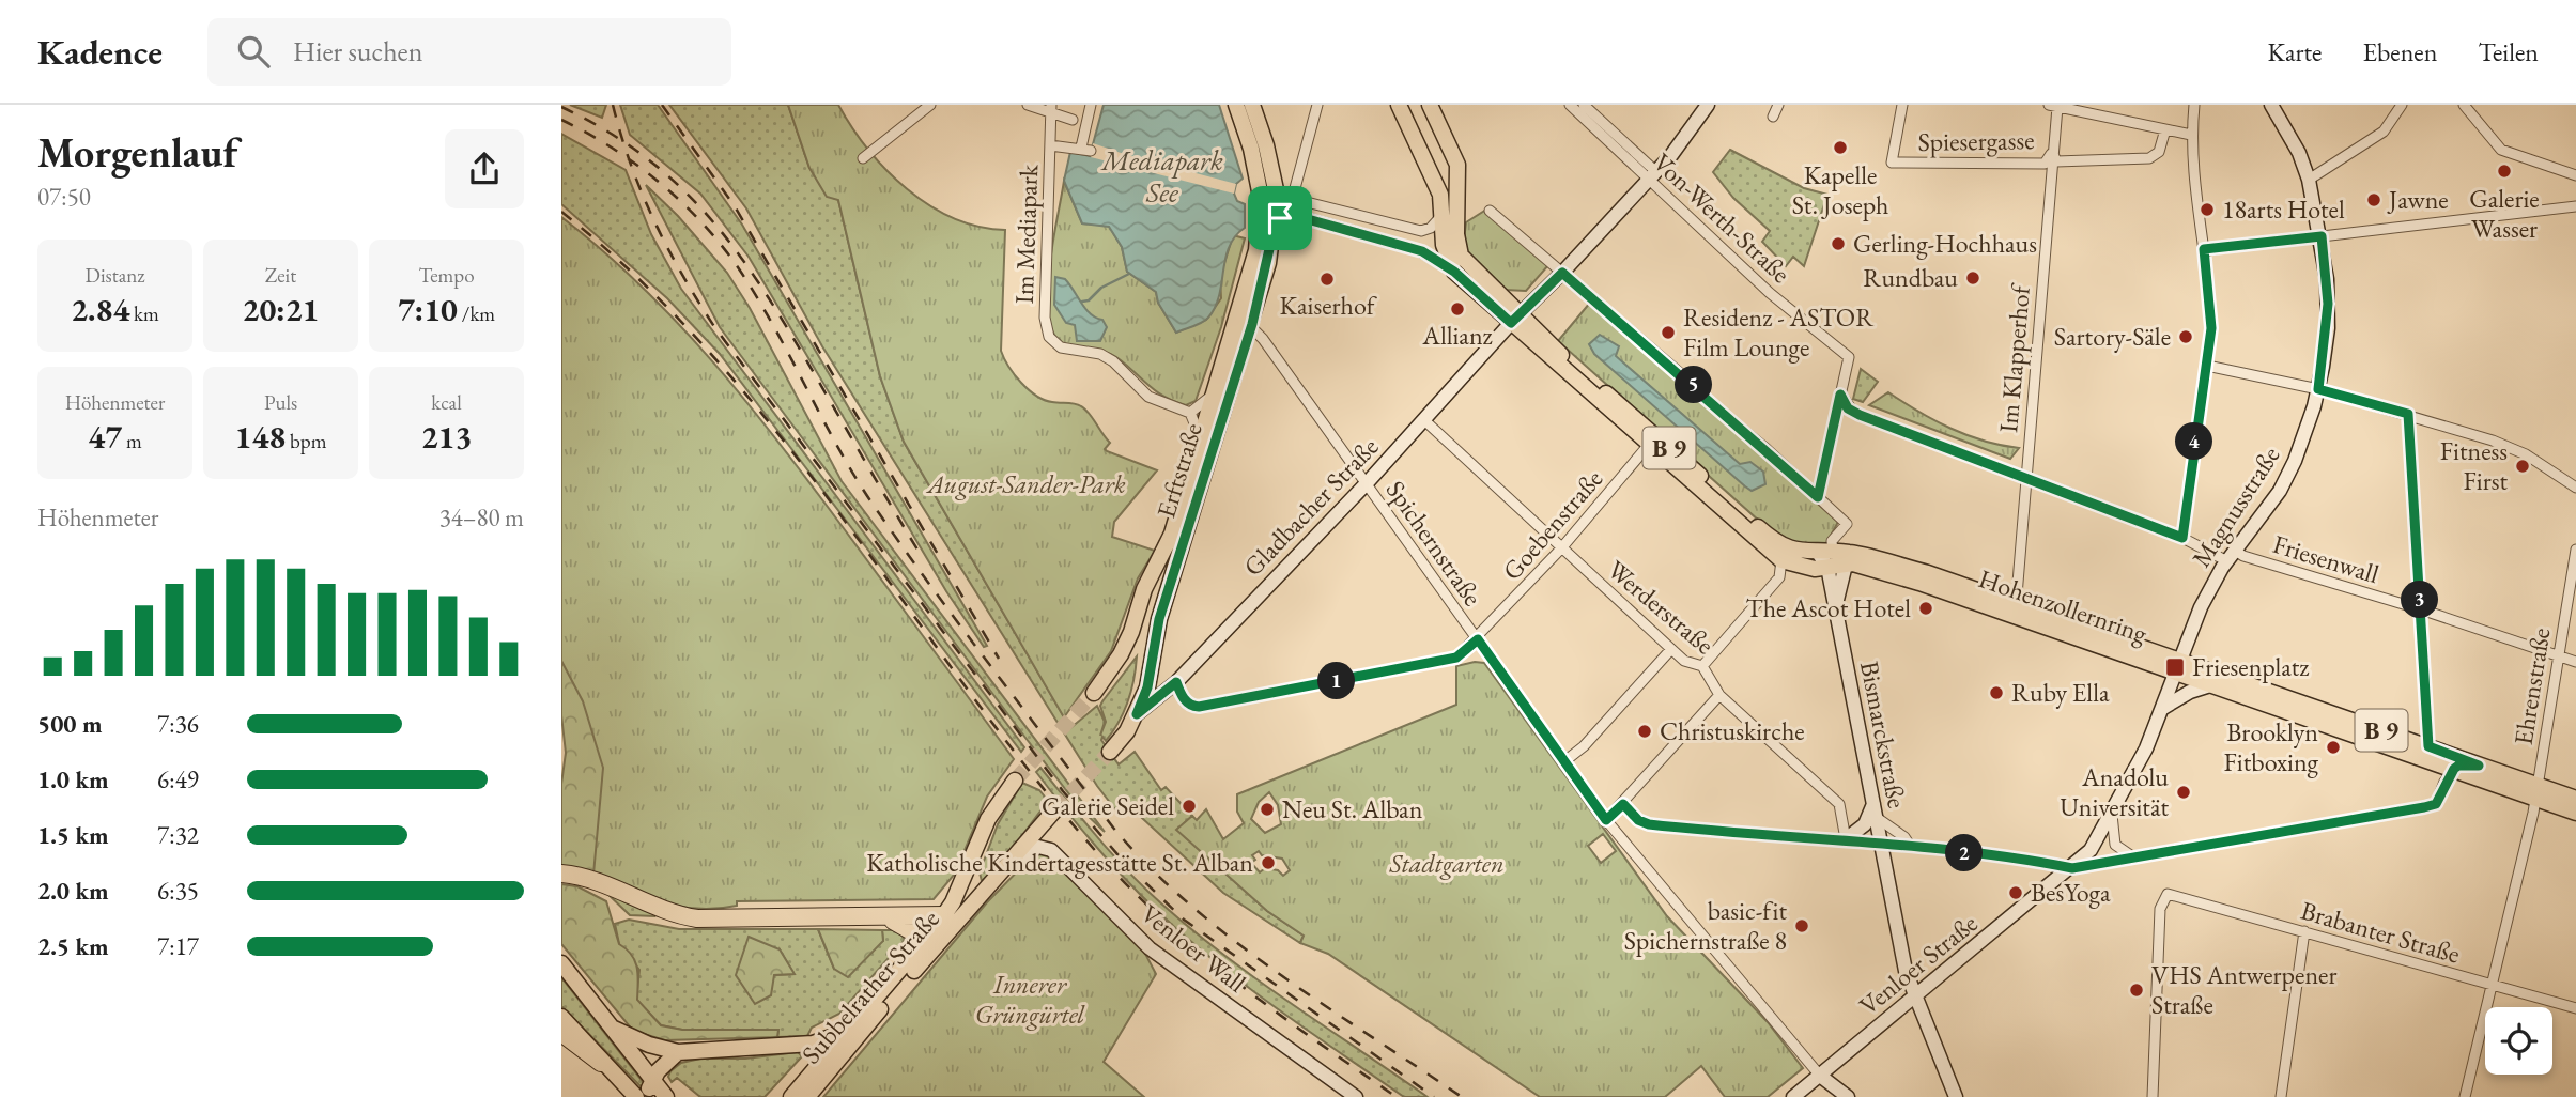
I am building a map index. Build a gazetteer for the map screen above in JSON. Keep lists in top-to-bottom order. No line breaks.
{"streets":{"main road":["B 9","Erftstraße","Hohenzollernring","Subbelrather Straße"],"street":["Spiesergasse","Von-Werth-Straße","Im Mediapark","Im Klapperhof","Gladbacher Straße","Magnusstraße","Goebenstraße","Spichernstraße","Friesenwall","Werderstraße","Ehrenstraße","Bismarckstraße","Brabanter Straße","Venloer Wall","Venloer Straße"]},"crossings":[["Spiesergasse","Im Klapperhof"],["Von-Werth-Straße","Gladbacher Straße"],["Von-Werth-Straße","Friesenwall"],["Im Klapperhof","Friesenwall"],["Im Klapperhof","Hohenzollernring"],["B 9","Gladbacher Straße"],["B 9","Goebenstraße"],["B 9","Hohenzollernring"],["Erftstraße","Gladbacher Straße"],["Erftstraße","Spichernstraße"],["Gladbacher Straße","Goebenstraße"],["Gladbacher Straße","Spichernstraße"],["Gladbacher Straße","Werderstraße"],["Magnusstraße","Friesenwall"],["Magnusstraße","Hohenzollernring"],["Goebenstraße","Spichernstraße"],["Goebenstraße","Werderstraße"],["Spichernstraße","Venloer Straße"],["Friesenwall","Ehrenstraße"],["Hohenzollernring","Ehrenstraße"],["Ehrenstraße","Brabanter Straße"],["Bismarckstraße","Venloer Straße"]],"water":["Mediapark See"],"parks":["August-Sander-Park","Stadtgarten","Innerer Grüngürtel"],"places":{"other":["Kapelle St. Joseph","Galerie Wasser","Jawne","18arts Hotel","Gerling-Hochhaus","Rundbau","Kaiserhof","Allianz","Residenz - ASTOR Film Lounge","Sartory-Säle","Fitness First","The Ascot Hotel","Ruby Ella","Christuskirche","Brooklyn Fitboxing","Anadolu Universität","Galerie Seidel","Neu St. Alban","Katholische Kindertagesstätte St. Alban","BesYoga","basic-fit Spichernstraße 8","VHS Antwerpener Straße"],"transit":["Friesenplatz"]},"page":{"header":"Kadence","search":"Hier suchen","nav":["Karte","Ebenen","Teilen"],"heading":["Morgenlauf","07:50"],"stats":[["Distanz","2.84 km"],["Zeit","20:21"],["Tempo","7:10 /km"],["Höhenmeter","47 m"],["Puls","148 bpm"],["kcal","213"]],"pins":["5","4","3","1","2"],"chart":["Höhenmeter","34–80 m"],"list":[{"name":"500 m","note":"7:36"},{"name":"1.0 km","note":"6:49"},{"name":"1.5 km","note":"7:32"},{"name":"2.0 km","note":"6:35"},{"name":"2.5 km","note":"7:17"}]}}
